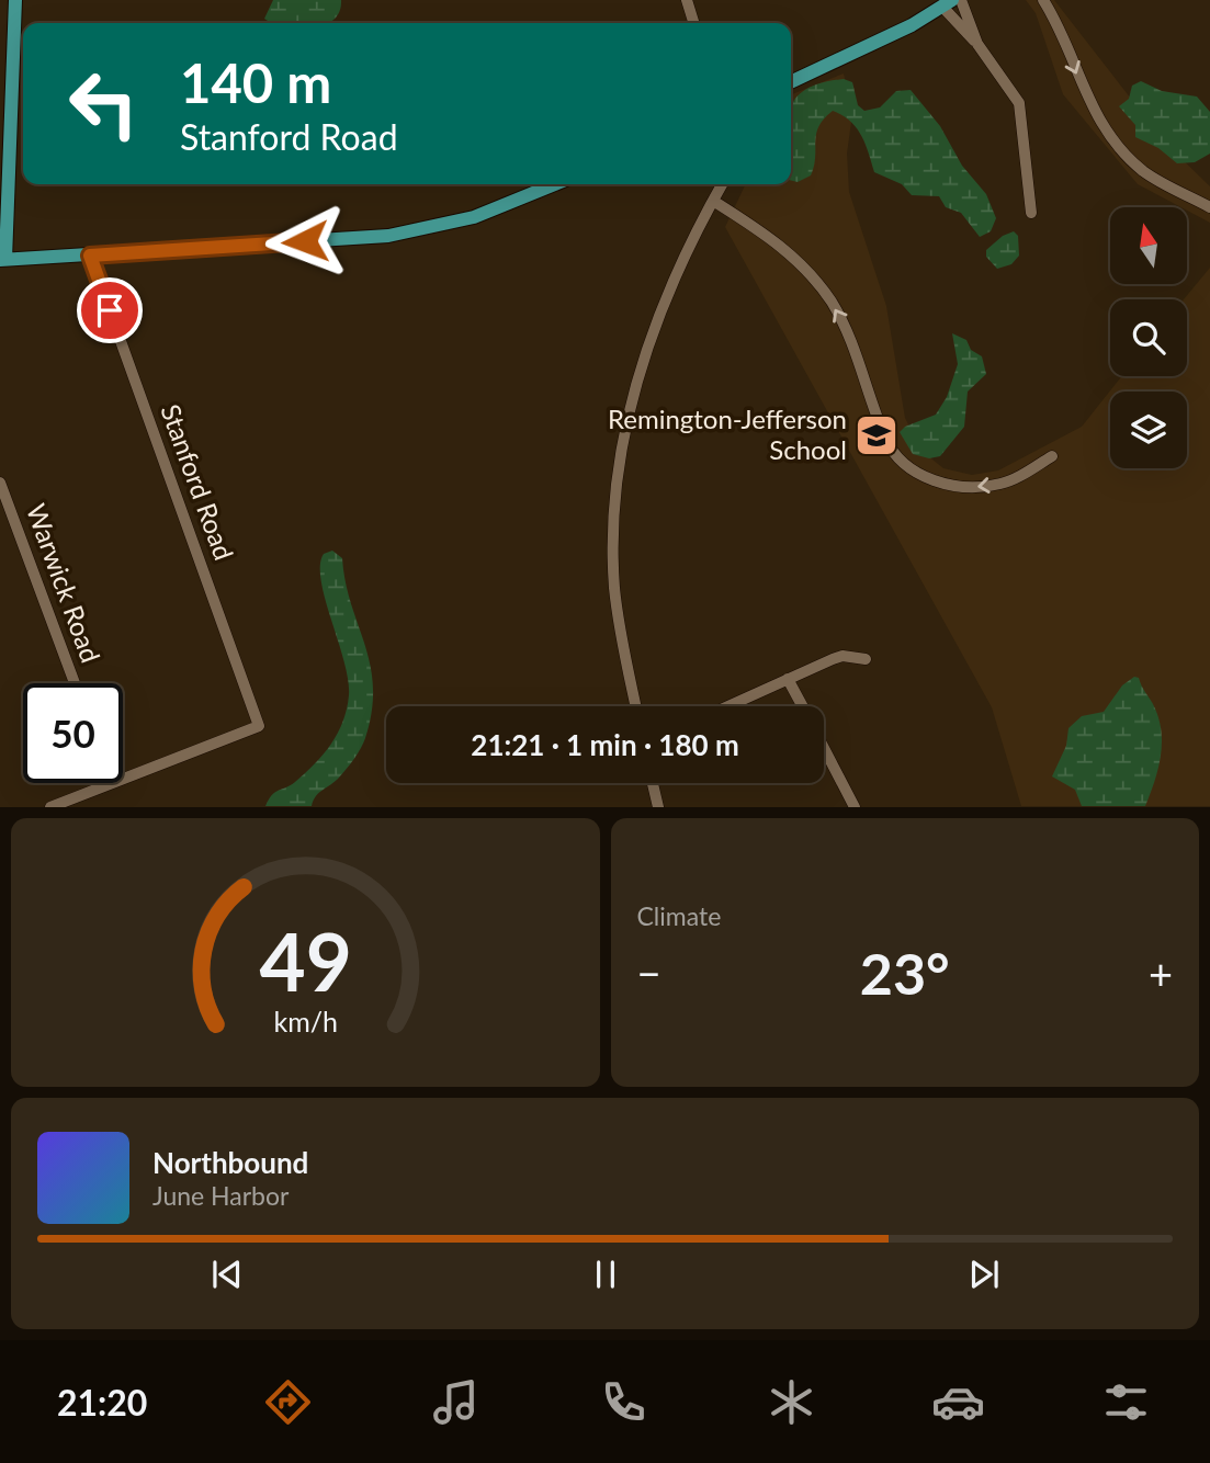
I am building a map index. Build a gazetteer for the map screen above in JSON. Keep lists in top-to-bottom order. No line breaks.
{"streets":{"street":["Stanford Road","Warwick Road"]},"places":{"school or university":["Remington-Jefferson School"]},"north":"top","page":{"turn":["140 m","Stanford Road"],"limit":"50","trip":"21:21 · 1 min · 180 m","tile":"Climate","heat":["−","23°","+"],"song":["Northbound","June Harbor"],"tabs":"21:20","gauge":["49","km/h"]}}
